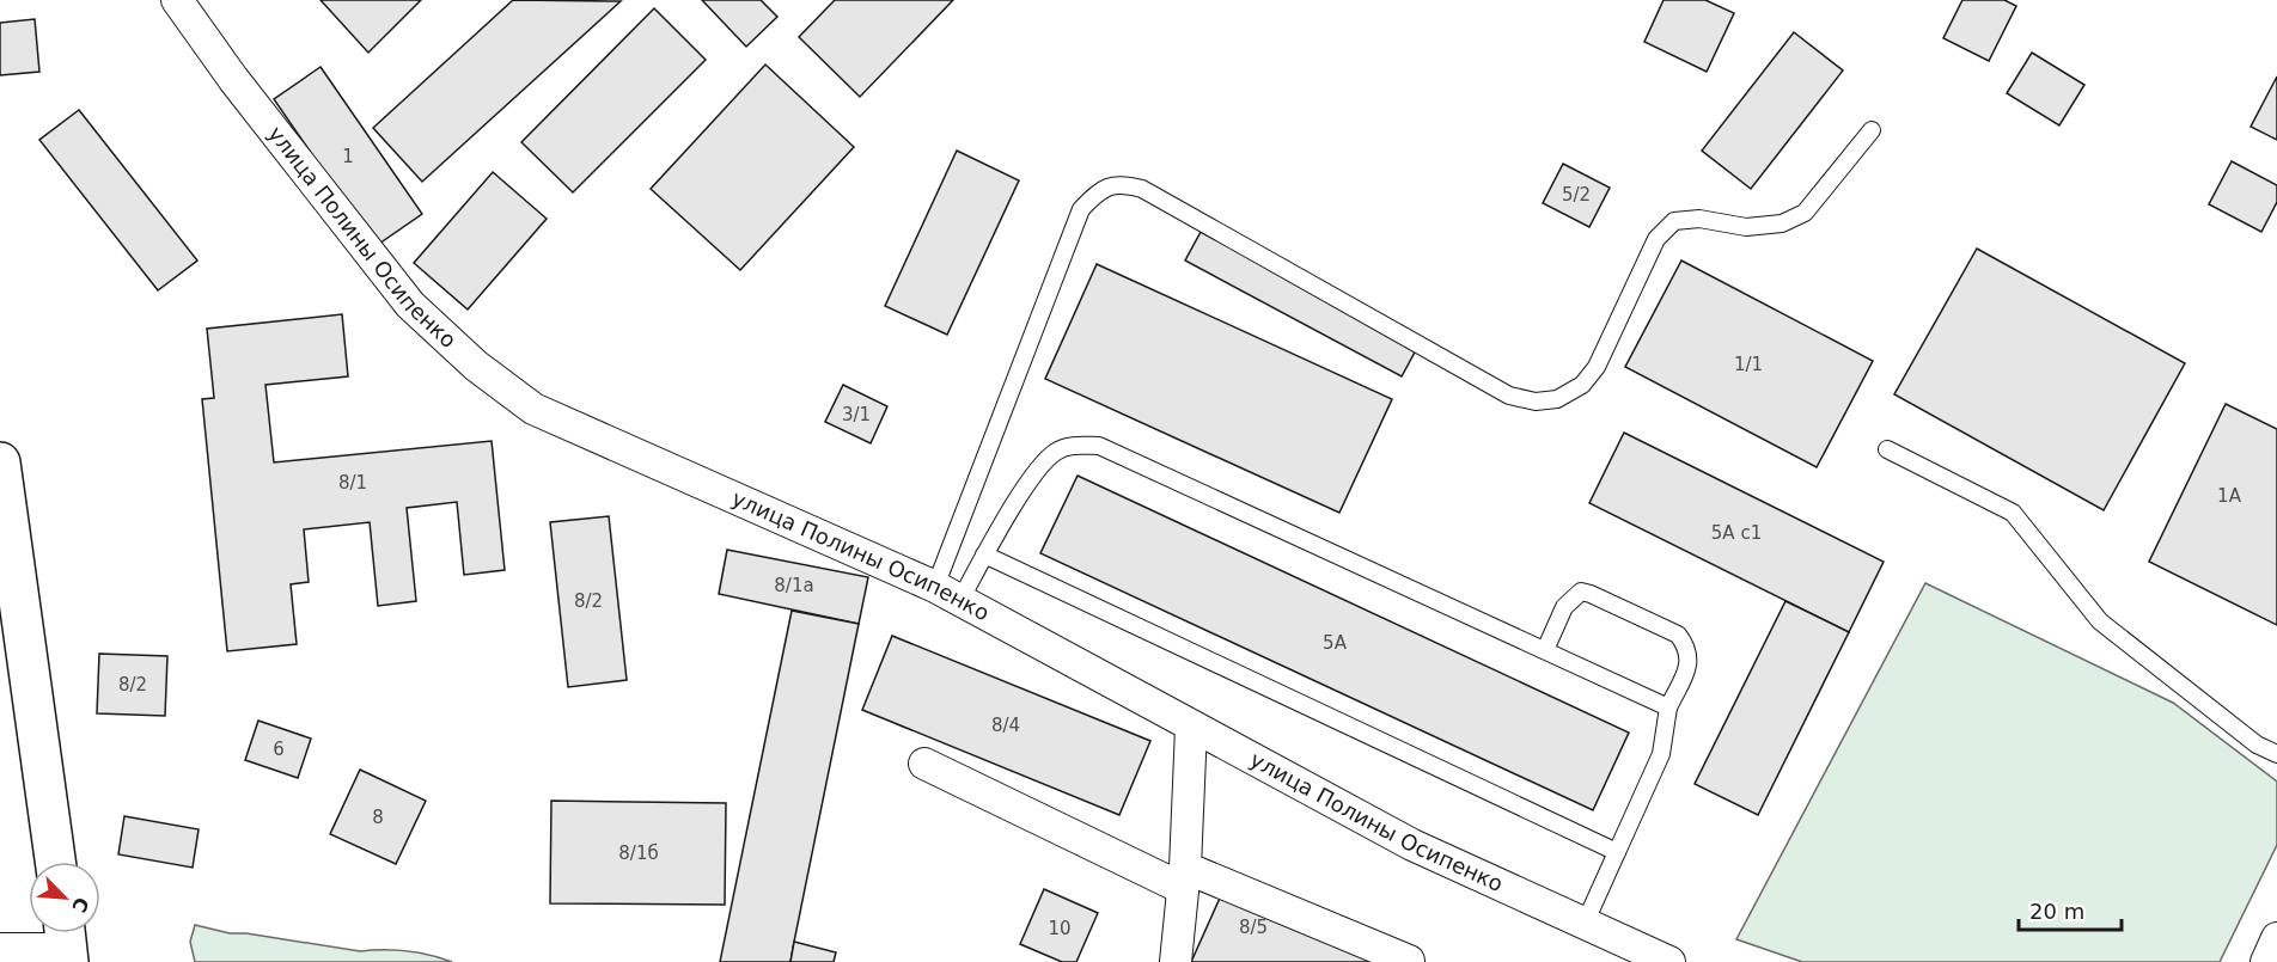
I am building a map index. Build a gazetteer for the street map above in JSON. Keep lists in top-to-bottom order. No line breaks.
{"streets":{"street":["улица Полины Осипенко"]},"house_numbers":["1","5/2","1/1","3/1","8/1","1А","5А с1","8/1а","8/2","5А","8/2","8/4","6","8","8/1б","8/5","10"],"scale_bar":"20 m","north":"bottom right"}
